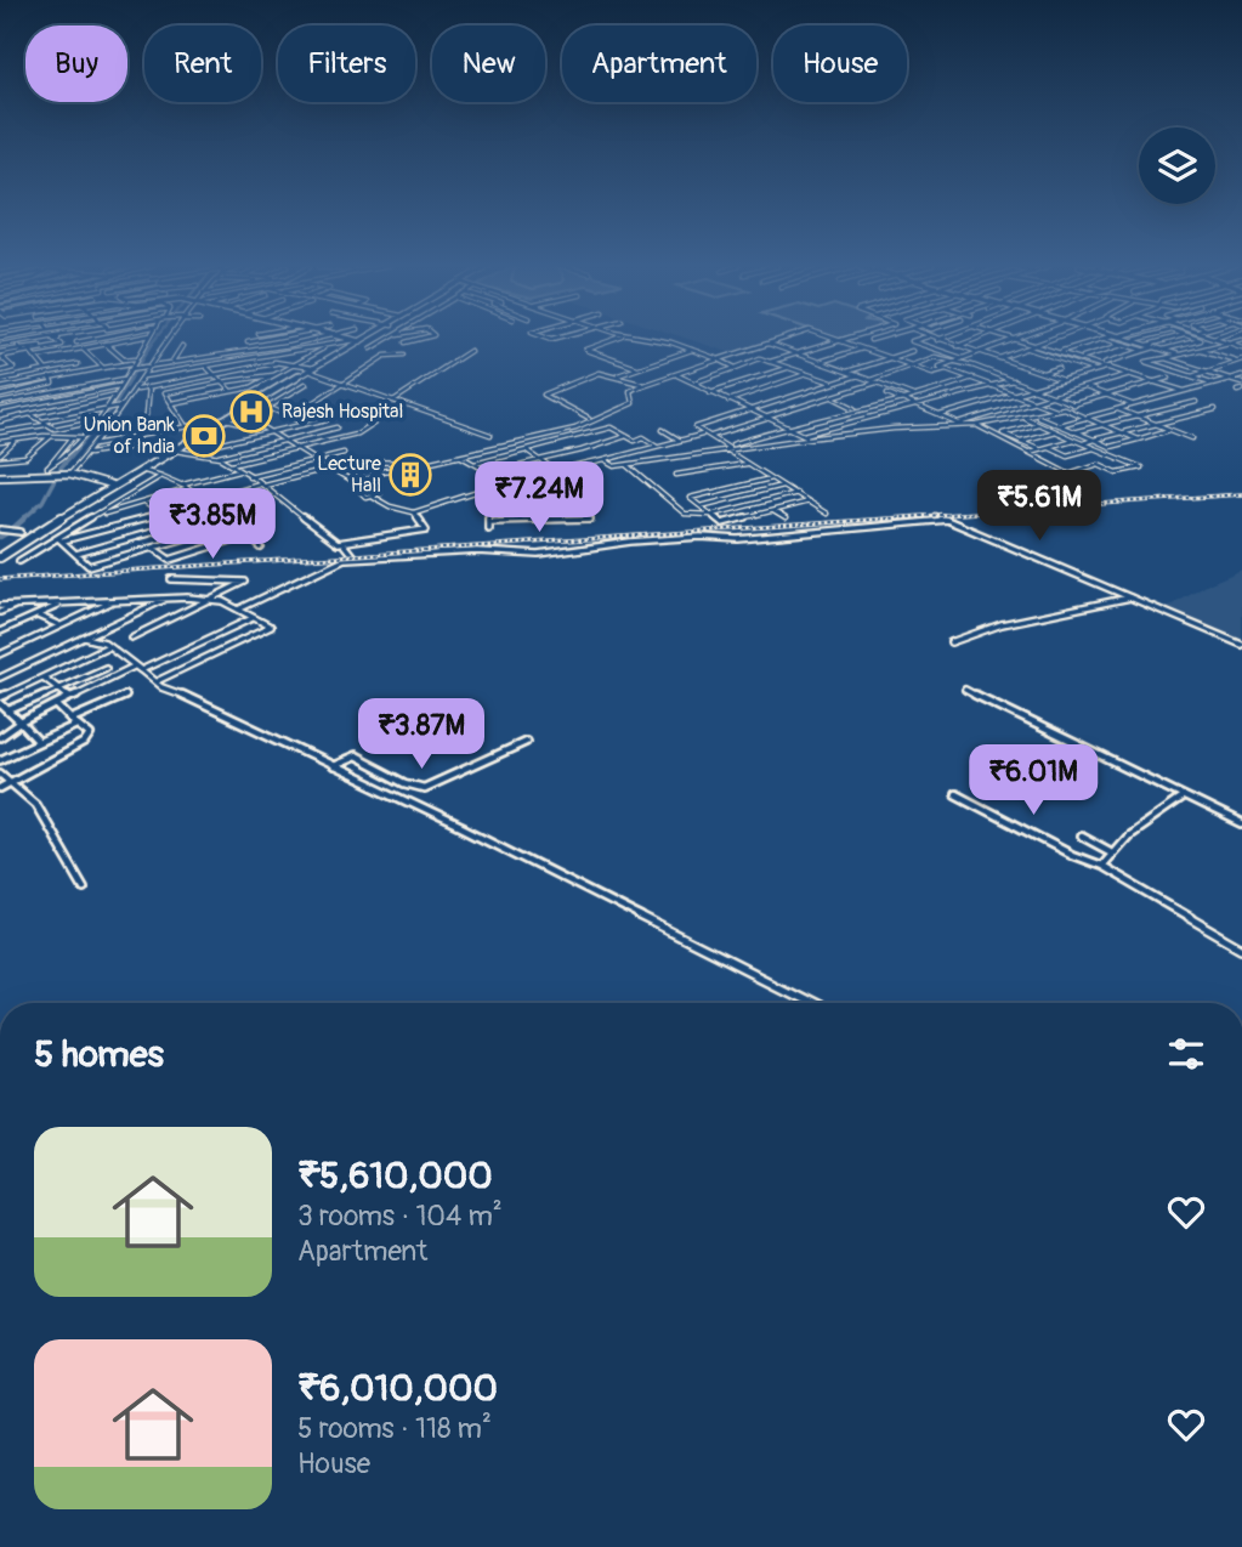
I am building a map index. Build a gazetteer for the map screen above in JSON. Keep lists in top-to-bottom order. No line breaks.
{"places":{"hospital":["Rajesh Hospital"],"bank":["Union Bank of India"],"building":["Lecture Hall"]},"page":{"chip":["Buy","Rent","Filters","New","Apartment","House"],"price":["₹7.24M","₹5.61M","₹3.85M","₹3.87M","₹6.01M"],"heading":"5 homes","list":[{"name":"₹5,610,000","note":"3 rooms · 104 m² · Apartment"},{"name":"₹6,010,000","note":"5 rooms · 118 m² · House"}]}}
